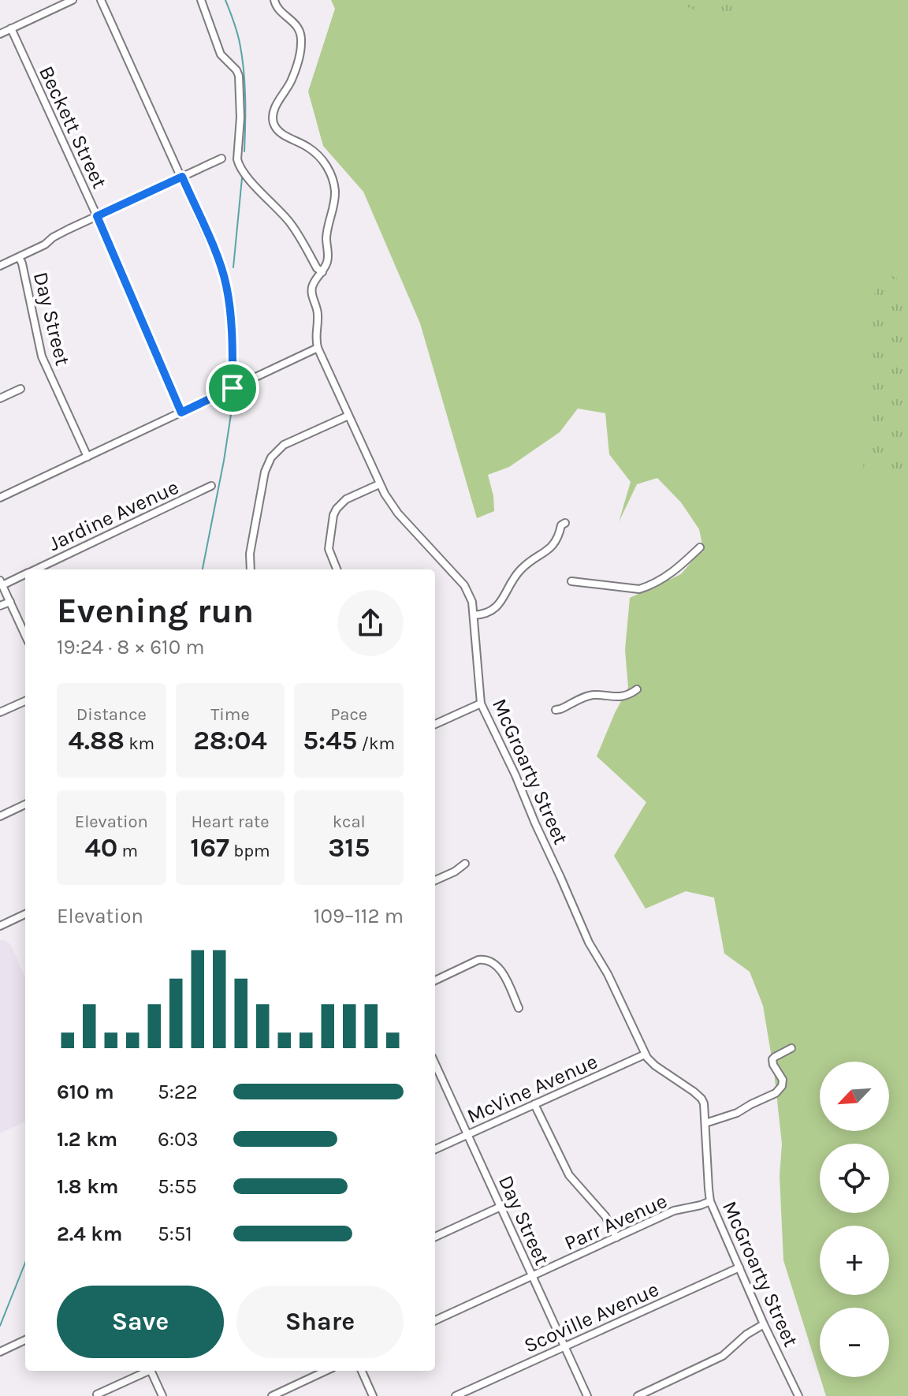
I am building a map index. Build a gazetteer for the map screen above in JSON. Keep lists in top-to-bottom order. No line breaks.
{"streets":{"street":["Beckett Street","Day Street","Jardine Avenue","McGroarty Street","McVine Avenue","Parr Avenue","Scoville Avenue"]},"crossings":[["Day Street","McVine Avenue"],["Day Street","Parr Avenue"],["Day Street","Scoville Avenue"],["McGroarty Street","McVine Avenue"],["McGroarty Street","Parr Avenue"],["McGroarty Street","Scoville Avenue"]],"north":"bottom left","page":{"heading":["Evening run","19:24 · 8 × 610 m"],"stats":[["Distance","4.88 km"],["Time","28:04"],["Pace","5:45 /km"],["Elevation","40 m"],["Heart rate","167 bpm"],["kcal","315"]],"chart":["Elevation","109–112 m"],"map_buttons":["+","−"],"list":[{"name":"610 m","note":"5:22"},{"name":"1.2 km","note":"6:03"},{"name":"1.8 km","note":"5:55"},{"name":"2.4 km","note":"5:51"}],"buttons":["Save","Share"]}}
